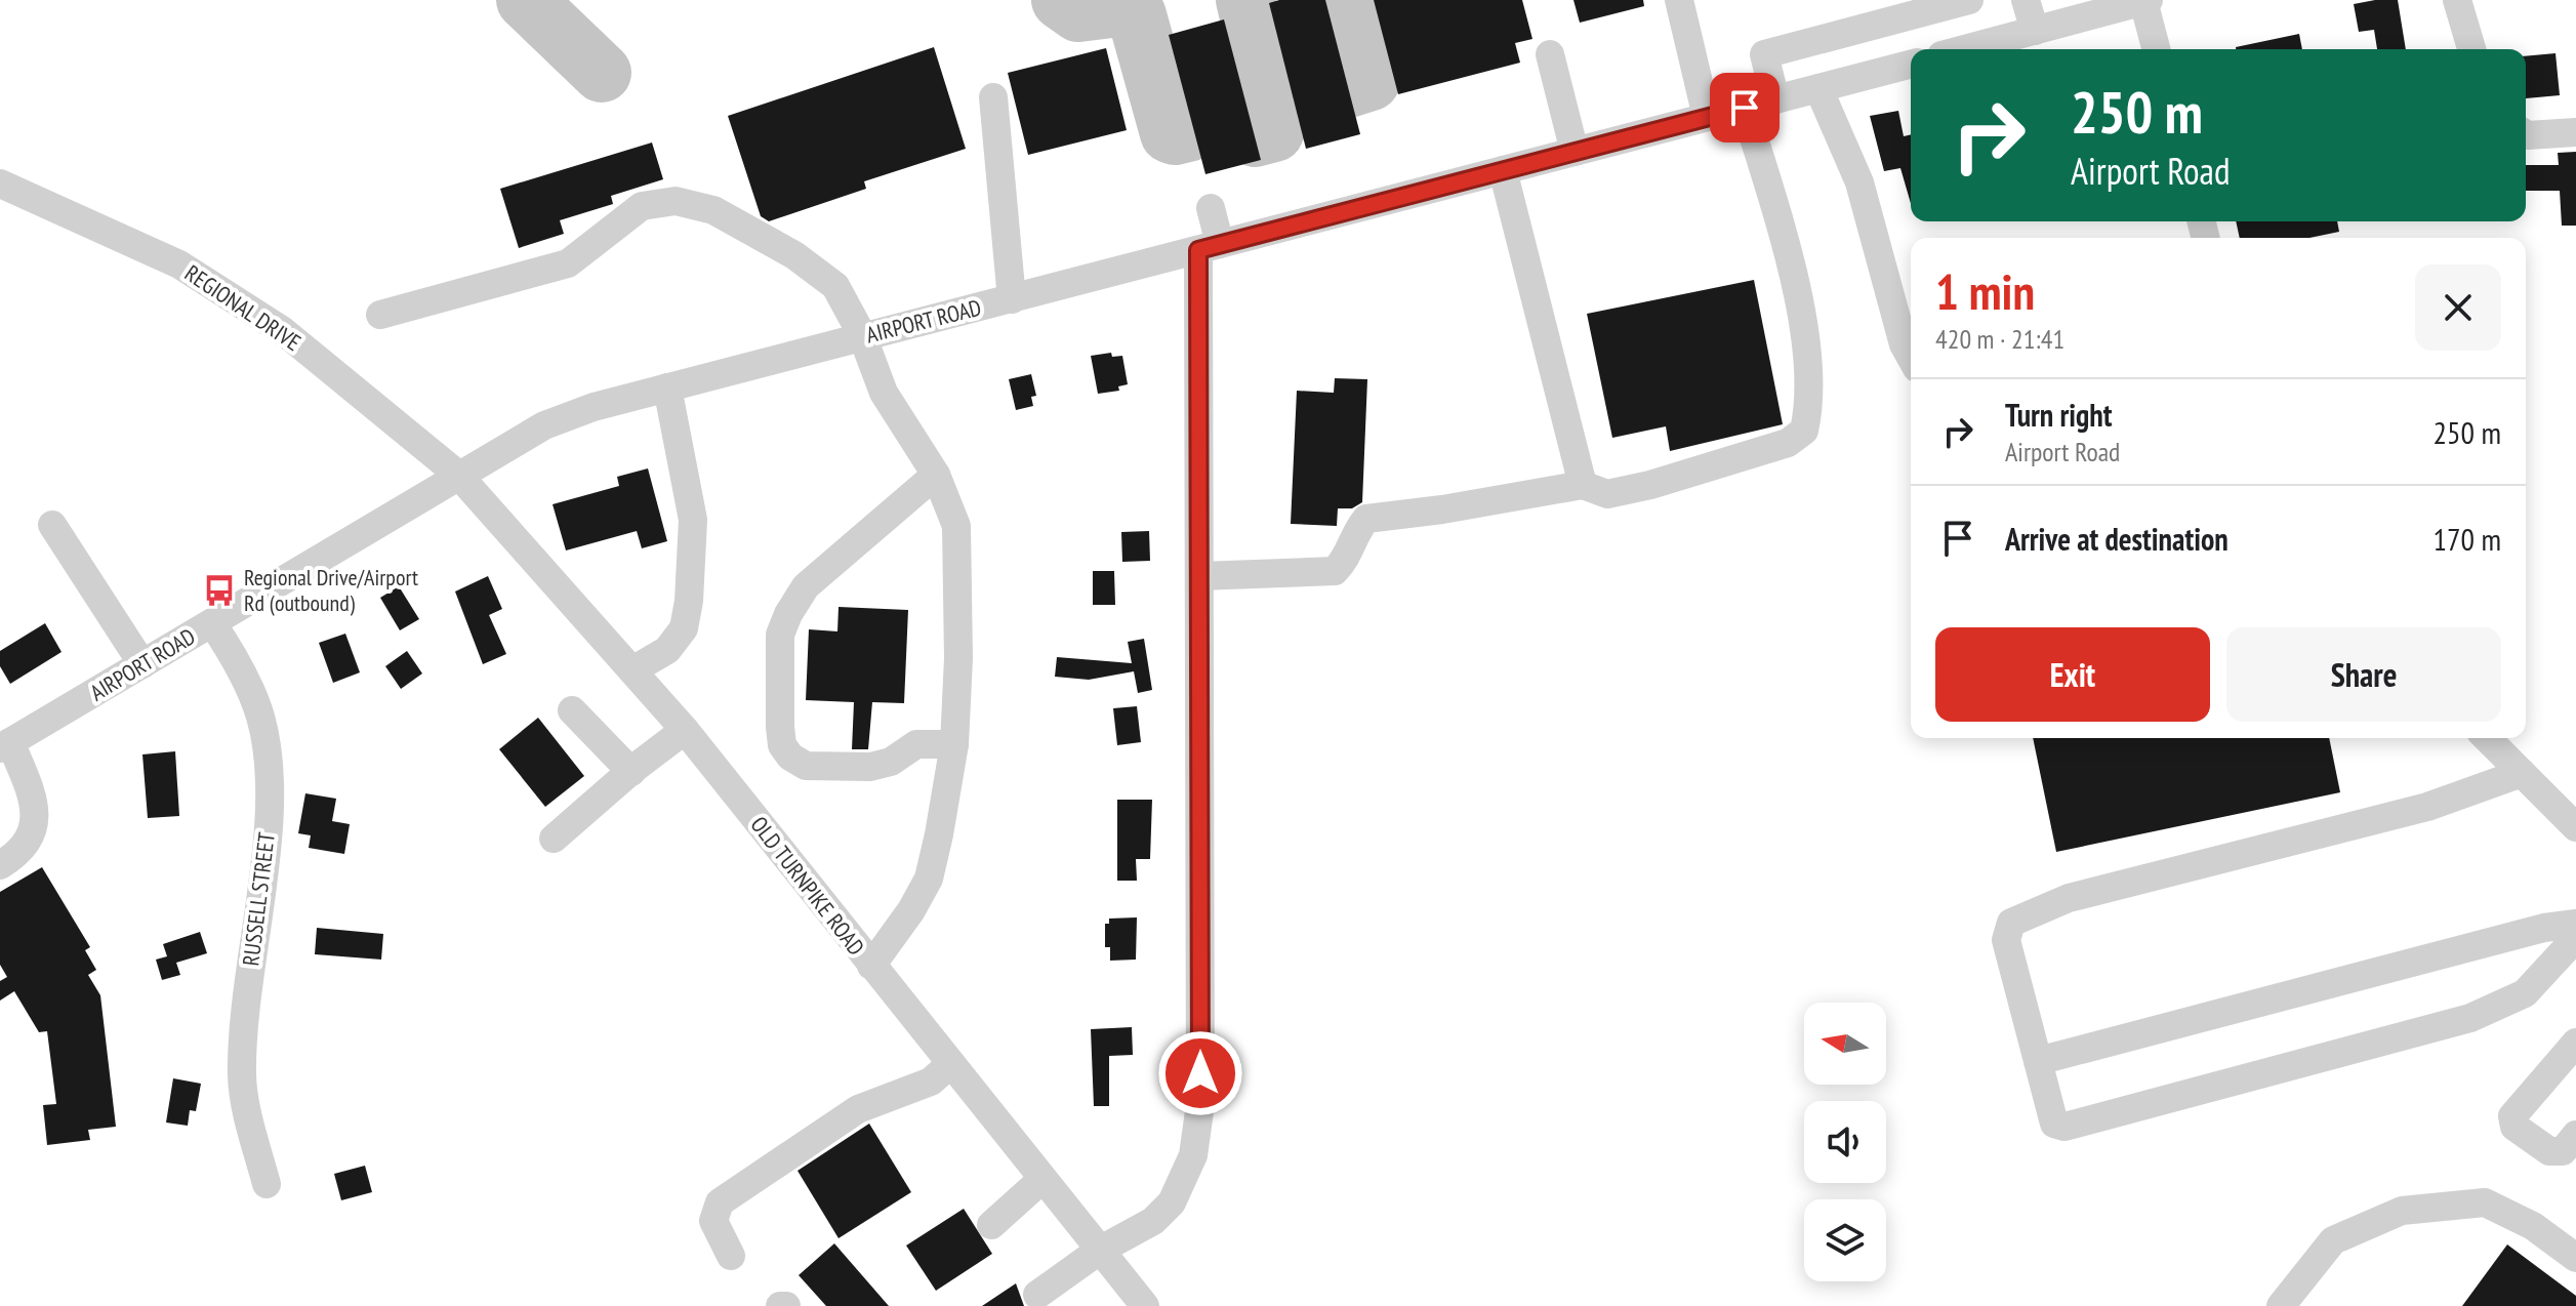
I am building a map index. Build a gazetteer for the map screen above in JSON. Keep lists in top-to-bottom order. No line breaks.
{"streets":{"street":["REGIONAL DRIVE","AIRPORT ROAD","OLD TURNPIKE ROAD","RUSSELL STREET"]},"crossings":[["REGIONAL DRIVE","AIRPORT ROAD"],["REGIONAL DRIVE","OLD TURNPIKE ROAD"],["AIRPORT ROAD","OLD TURNPIKE ROAD"],["AIRPORT ROAD","RUSSELL STREET"]],"places":{"bus stop":["Regional Drive/Airport Rd (outbound)"]},"north":"left","page":{"turn":["250 m","Airport Road"],"heading":["1 min","420 m · 21:41"],"list":[{"name":"Turn right","note":"Airport Road","value":"250 m"},{"name":"Arrive at destination","value":"170 m"}],"buttons":["Exit","Share"]}}
